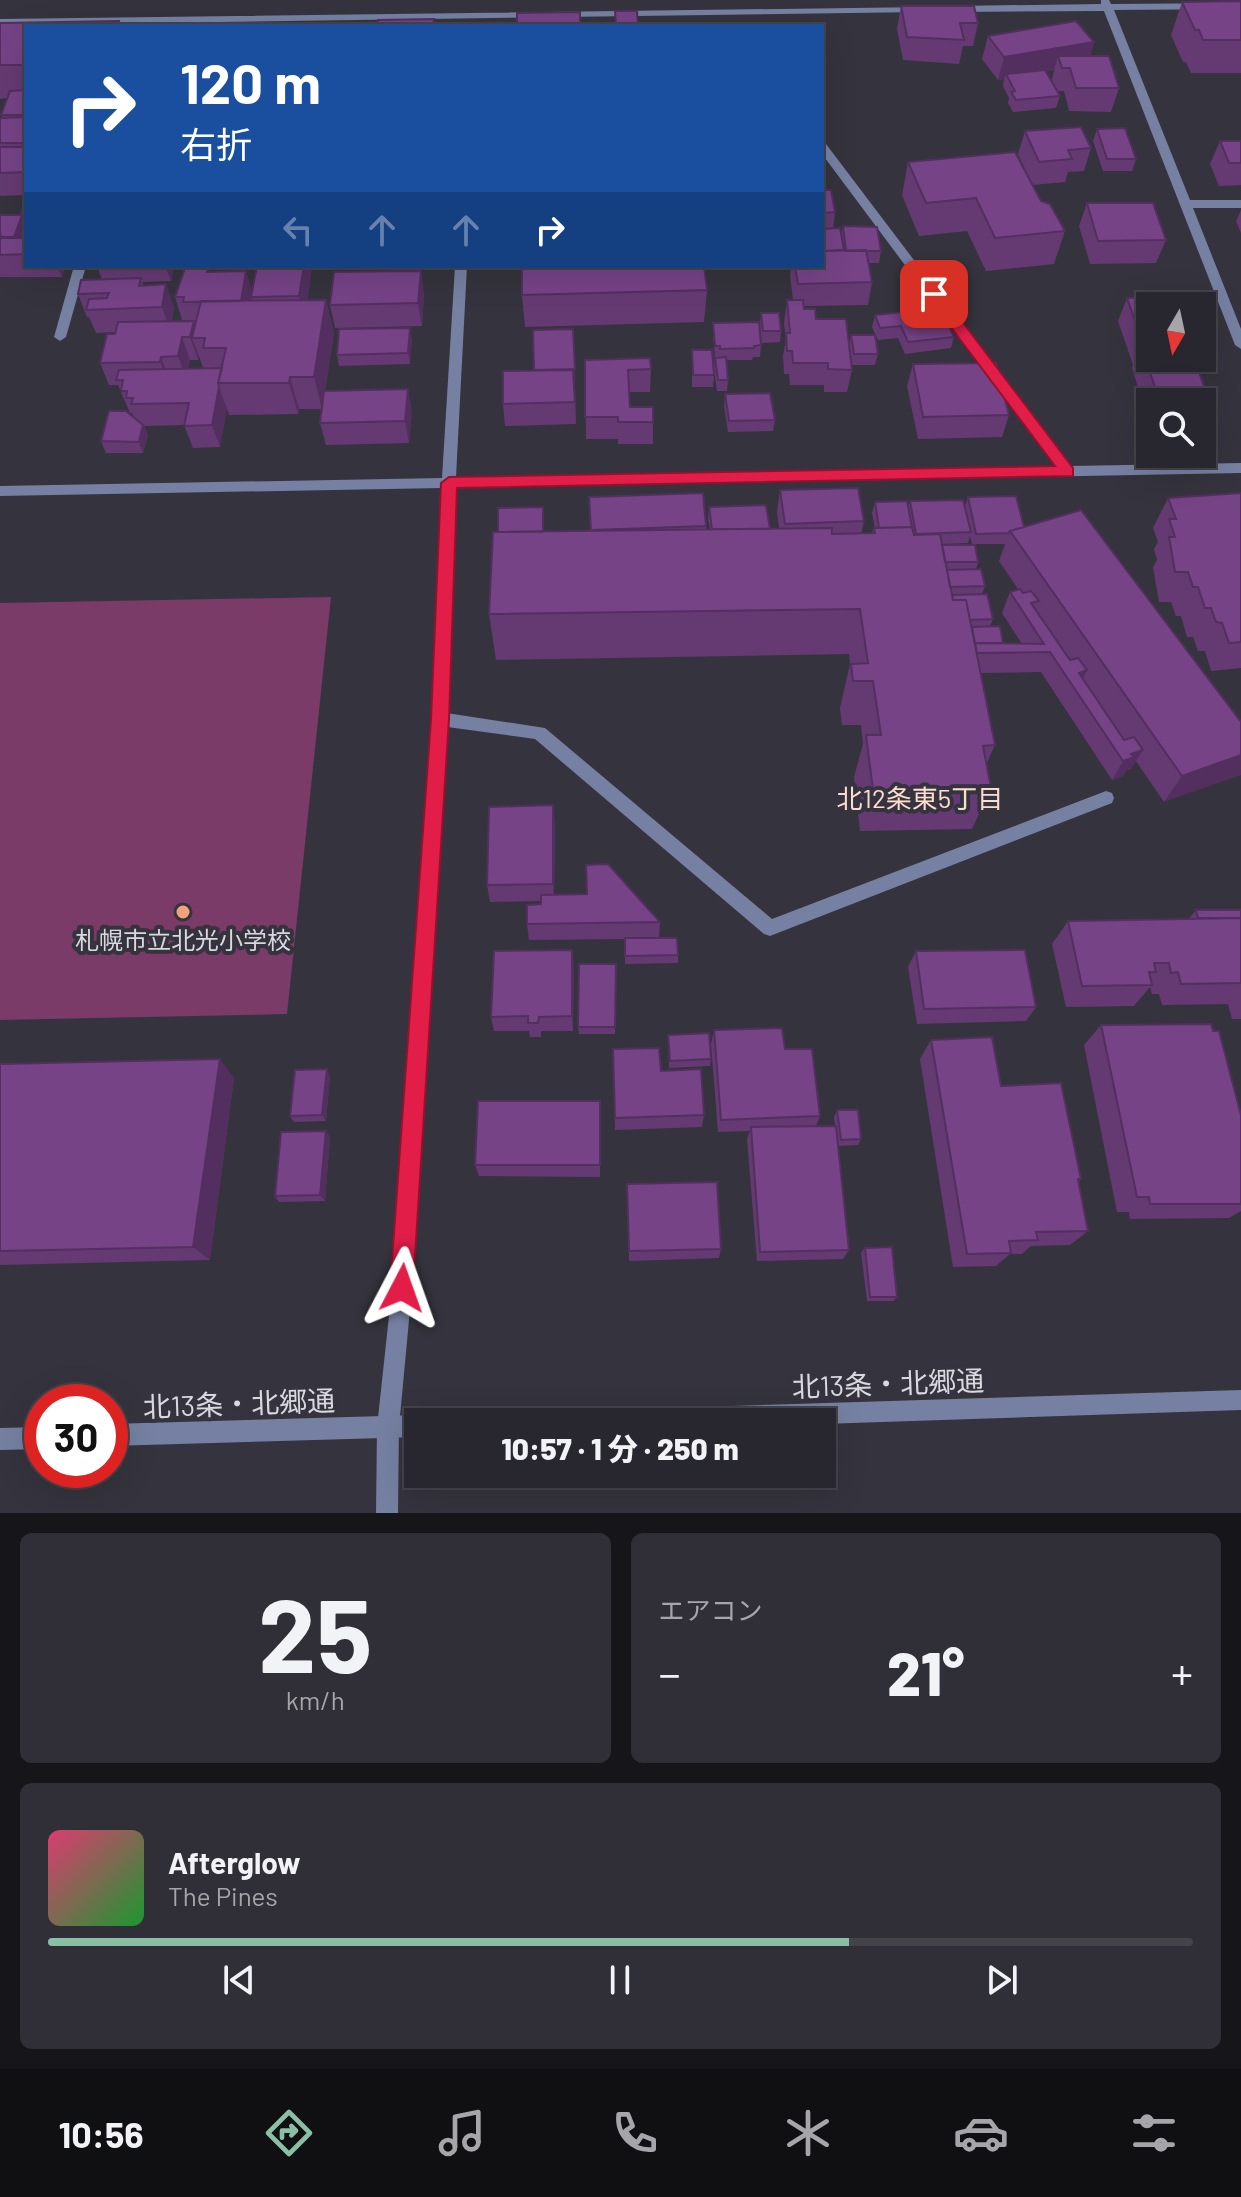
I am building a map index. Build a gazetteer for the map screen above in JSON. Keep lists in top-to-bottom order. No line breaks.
{"streets":{"street":["北13条・北郷通"]},"districts":["北12条東5丁目"],"places":["札幌市立北光小学校"],"north":"bottom","page":{"turn":["120 m","右折"],"limit":"30","trip":"10:57 · 1 分 · 250 m","tile":[["25","km/h"],"エアコン"],"heat":["−","21°","+"],"song":["Afterglow","The Pines"],"tabs":"10:56"}}
